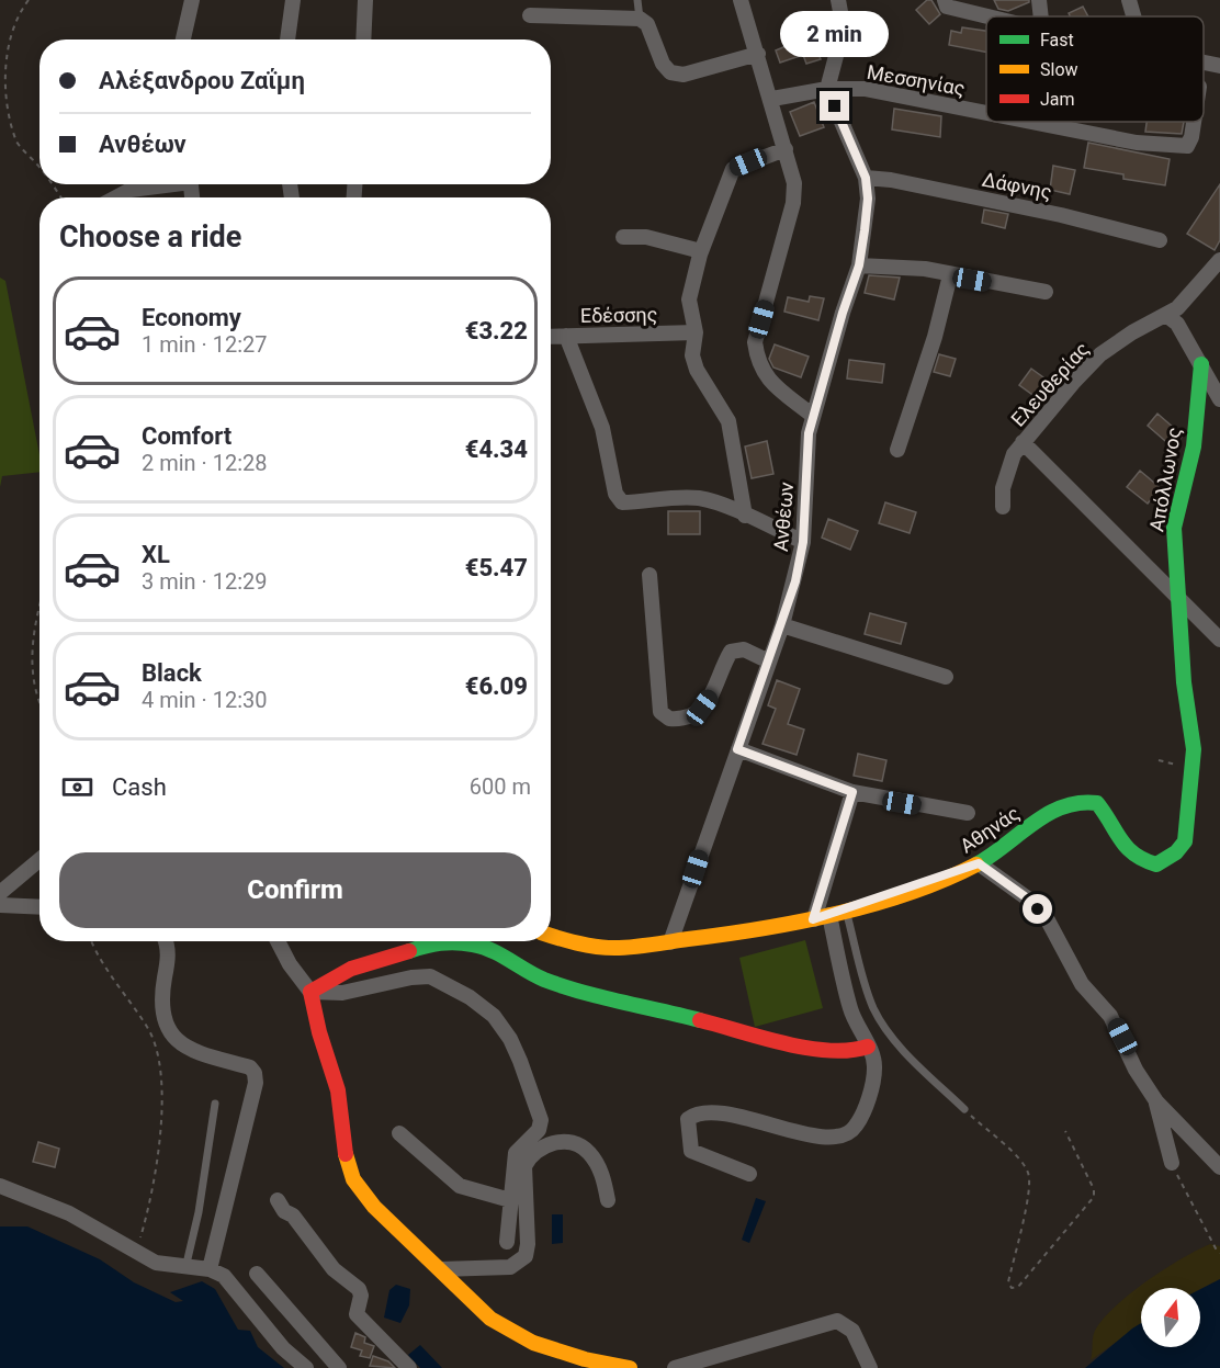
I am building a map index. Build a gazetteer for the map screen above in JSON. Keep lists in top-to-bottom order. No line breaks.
{"streets":{"street":["Μεσσηνίας","Δάφνης","Εδέσσης","Ελευθερίας","Απόλλωνος","Ανθέων","Αθηνάς"]},"crossings":[["Μεσσηνίας","Ανθέων"],["Δάφνης","Ανθέων"],["Απόλλωνος","Αθηνάς"],["Ανθέων","Αθηνάς"]],"legend":["Fast","Slow","Jam"],"north":"top","page":{"bubble":"2 min","banner":["Αλέξανδρου Ζαΐμη","Ανθέων"],"heading":"Choose a ride","list":[{"name":"Economy","note":"1 min · 12:27","value":"€3.22"},{"name":"Comfort","note":"2 min · 12:28","value":"€4.34"},{"name":"XL","note":"3 min · 12:29","value":"€5.47"},{"name":"Black","note":"4 min · 12:30","value":"€6.09"}],"pay":["Cash","600 m"],"buttons":"Confirm"}}
